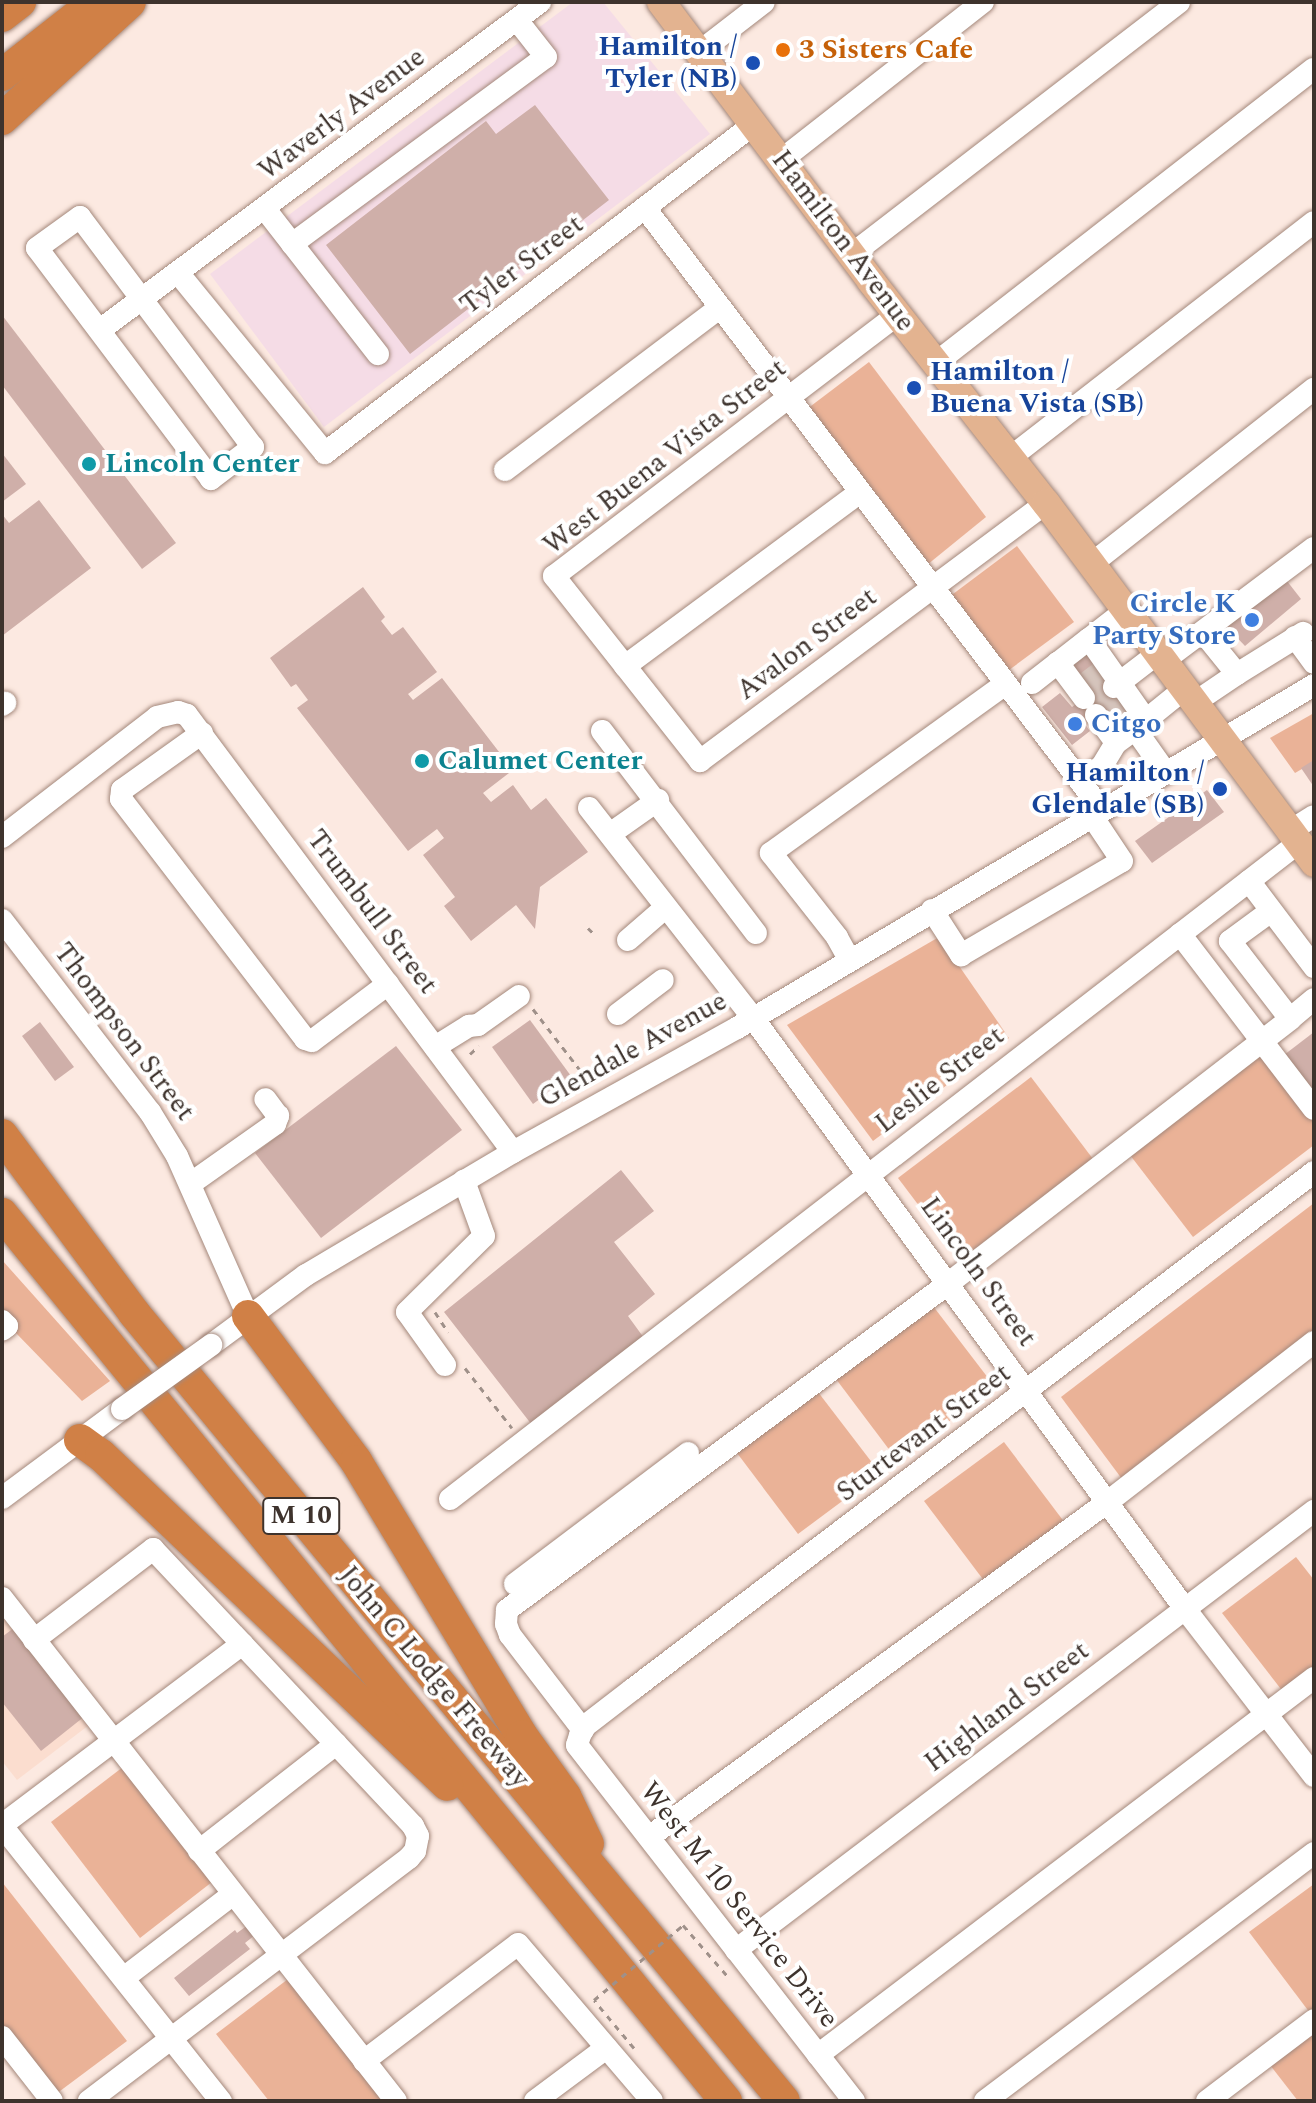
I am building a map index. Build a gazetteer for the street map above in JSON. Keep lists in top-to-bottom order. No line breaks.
{"streets":{"highway":["M 10","John C Lodge Freeway"],"main road":["Hamilton Avenue"],"street":["Waverly Avenue","Tyler Street","West Buena Vista Street","Avalon Street","Trumbull Street","Thompson Street","Glendale Avenue","Leslie Street","Lincoln Street","Sturtevant Street","Highland Street","West M 10 Service Drive"]},"crossings":[["Waverly Avenue","Tyler Street"],["Hamilton Avenue","Tyler Street"],["Hamilton Avenue","West Buena Vista Street"],["Hamilton Avenue","Avalon Street"],["Hamilton Avenue","Glendale Avenue"],["Hamilton Avenue","Leslie Street"],["West Buena Vista Street","Avalon Street"],["Trumbull Street","Glendale Avenue"],["Thompson Street","Glendale Avenue"],["Glendale Avenue","Lincoln Street"],["Leslie Street","Lincoln Street"],["Lincoln Street","Sturtevant Street"],["Lincoln Street","Highland Street"],["Sturtevant Street","West M 10 Service Drive"],["Highland Street","West M 10 Service Drive"]],"places":["3 Sisters Cafe","Hamilton / Tyler (NB)","Hamilton / Buena Vista (SB)","Lincoln Center","Circle K Party Store","Citgo","Calumet Center","Hamilton / Glendale (SB)"]}
